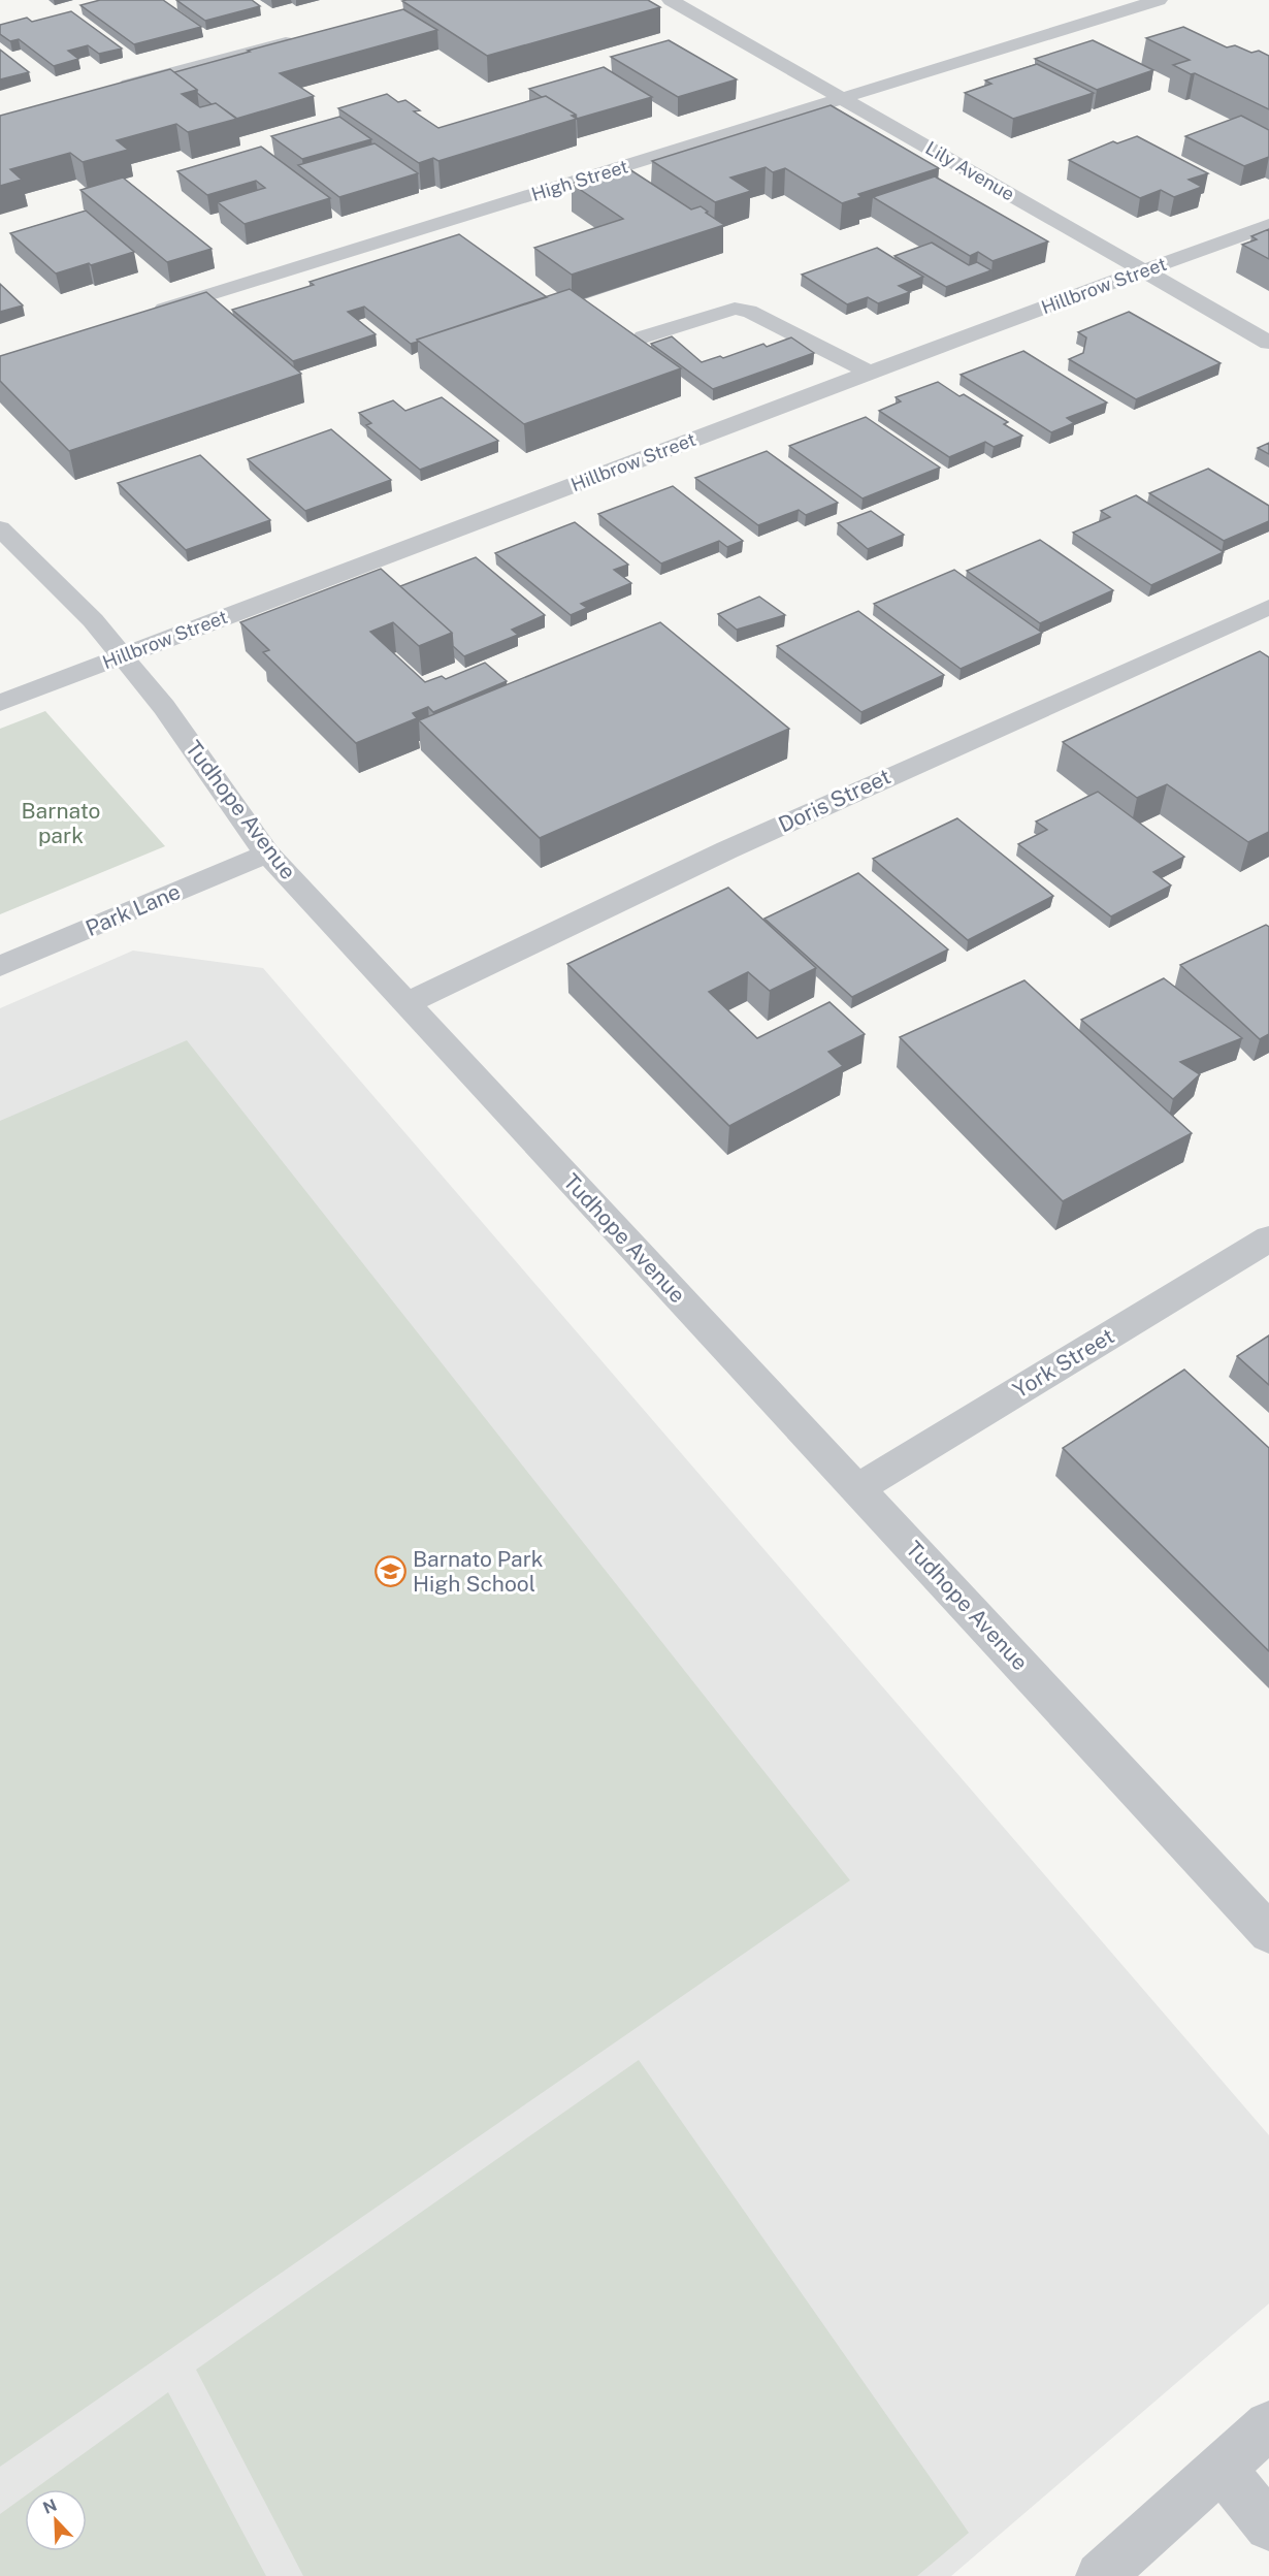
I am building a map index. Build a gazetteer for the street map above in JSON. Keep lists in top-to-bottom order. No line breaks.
{"streets":{"street":["Lily Avenue","High Street","Hillbrow Street","Doris Street","Tudhope Avenue","Park Lane","York Street"]},"crossings":[["Lily Avenue","High Street"],["Lily Avenue","Hillbrow Street"],["Hillbrow Street","Tudhope Avenue"],["Doris Street","Tudhope Avenue"],["Tudhope Avenue","Park Lane"],["Tudhope Avenue","York Street"]],"parks":["Barnato park"],"places":{"school or university":["Barnato Park High School"]},"north":"top left"}
